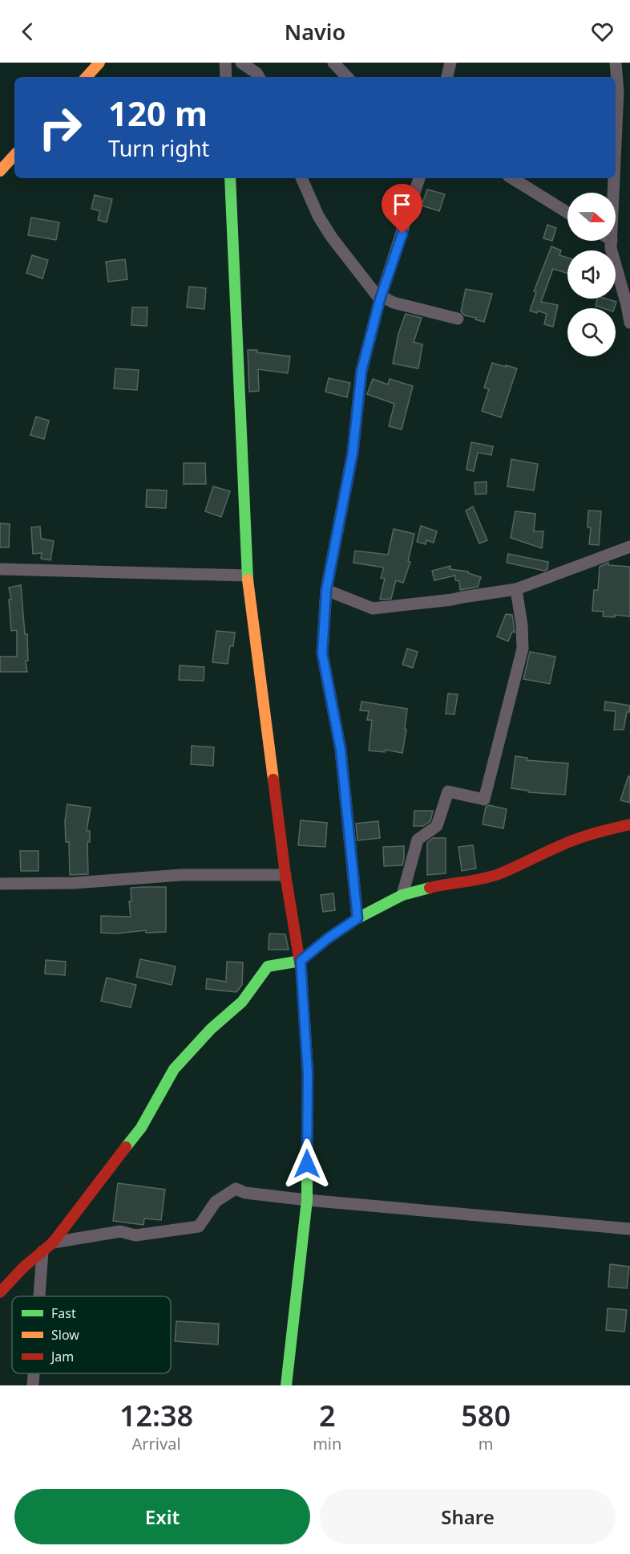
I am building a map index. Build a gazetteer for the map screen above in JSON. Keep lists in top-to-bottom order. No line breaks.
{"legend":["Fast","Slow","Jam"],"north":"right","page":{"header":"Navio","turn":["120 m","Turn right"],"eta":["12:38","Arrival","2","min","580","m"],"buttons":["Exit","Share"]}}
